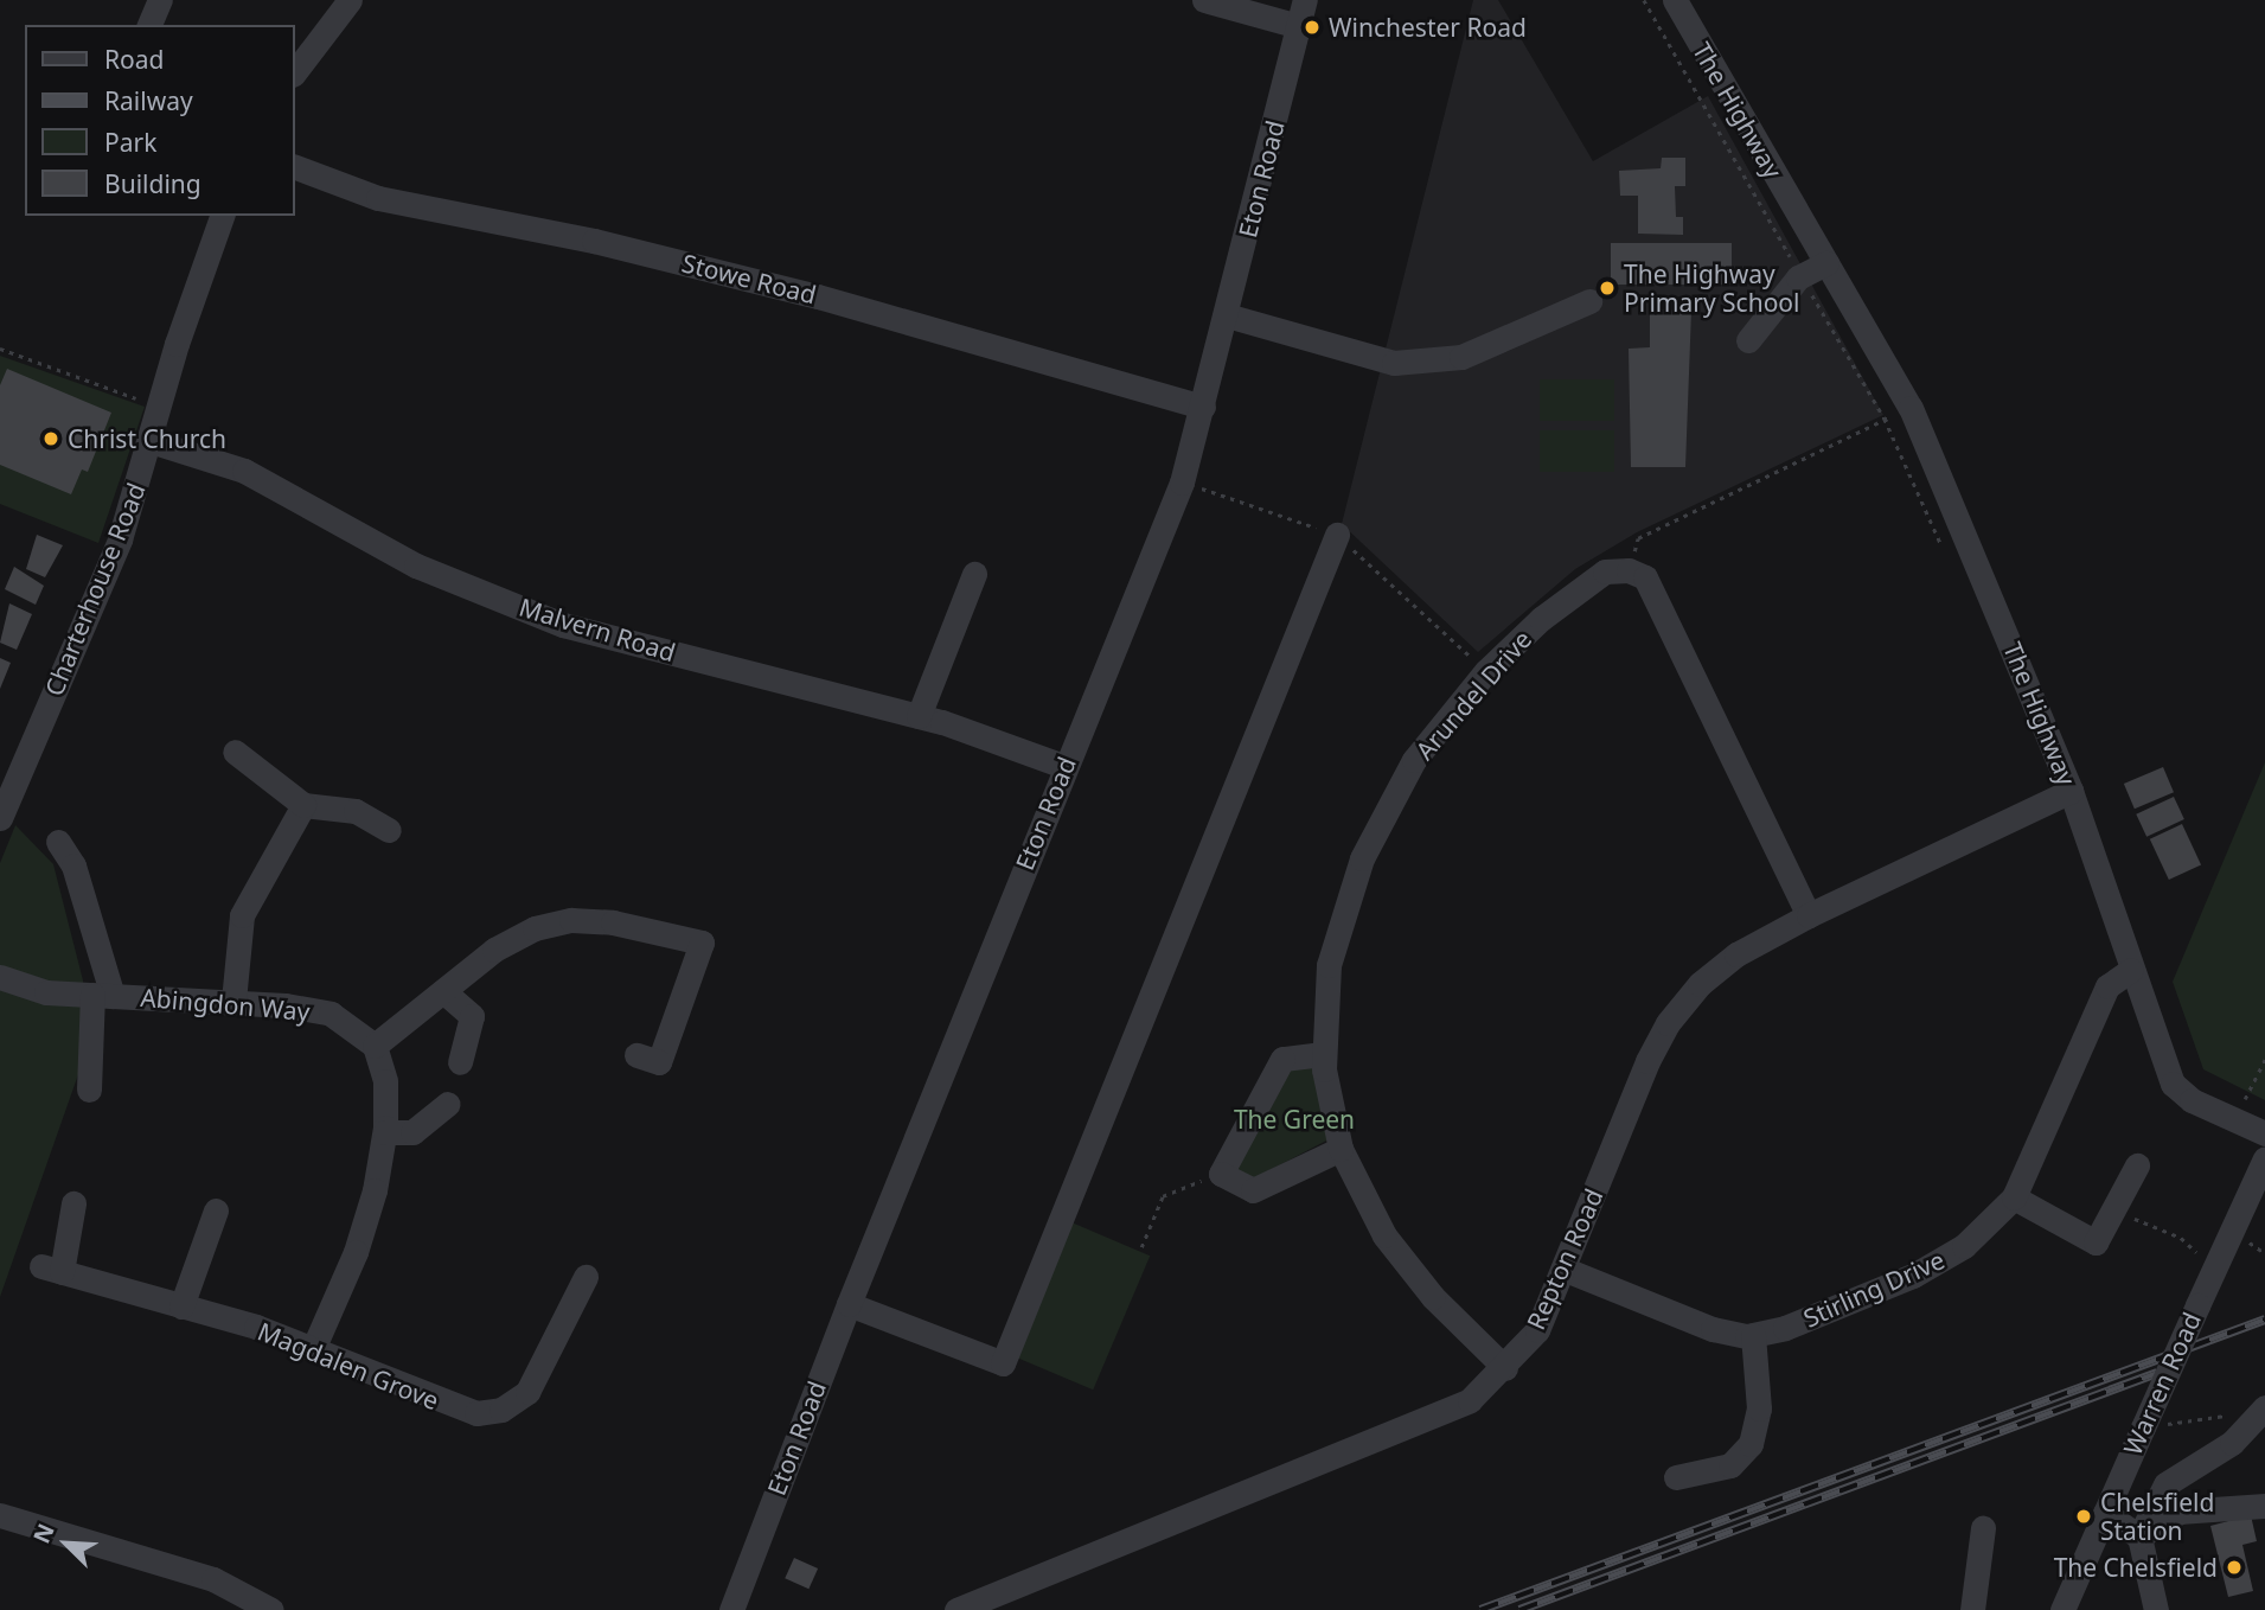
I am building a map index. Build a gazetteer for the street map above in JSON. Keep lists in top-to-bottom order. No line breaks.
{"streets":{"street":["The Highway","Eton Road","Stowe Road","Charterhouse Road","Malvern Road","Arundel Drive","Abingdon Way","Repton Road","Stirling Drive","Magdalen Grove","Warren Road"]},"crossings":[["The Highway","Repton Road"],["The Highway","Stirling Drive"],["Eton Road","Stowe Road"],["Eton Road","Malvern Road"],["Charterhouse Road","Malvern Road"],["Arundel Drive","Repton Road"],["Repton Road","Stirling Drive"]],"parks":["The Green"],"places":["Winchester Road","The Highway Primary School","Christ Church","Chelsfield Station","The Chelsfield"],"legend":["Road","Railway","Park","Building"],"north":"top left"}
